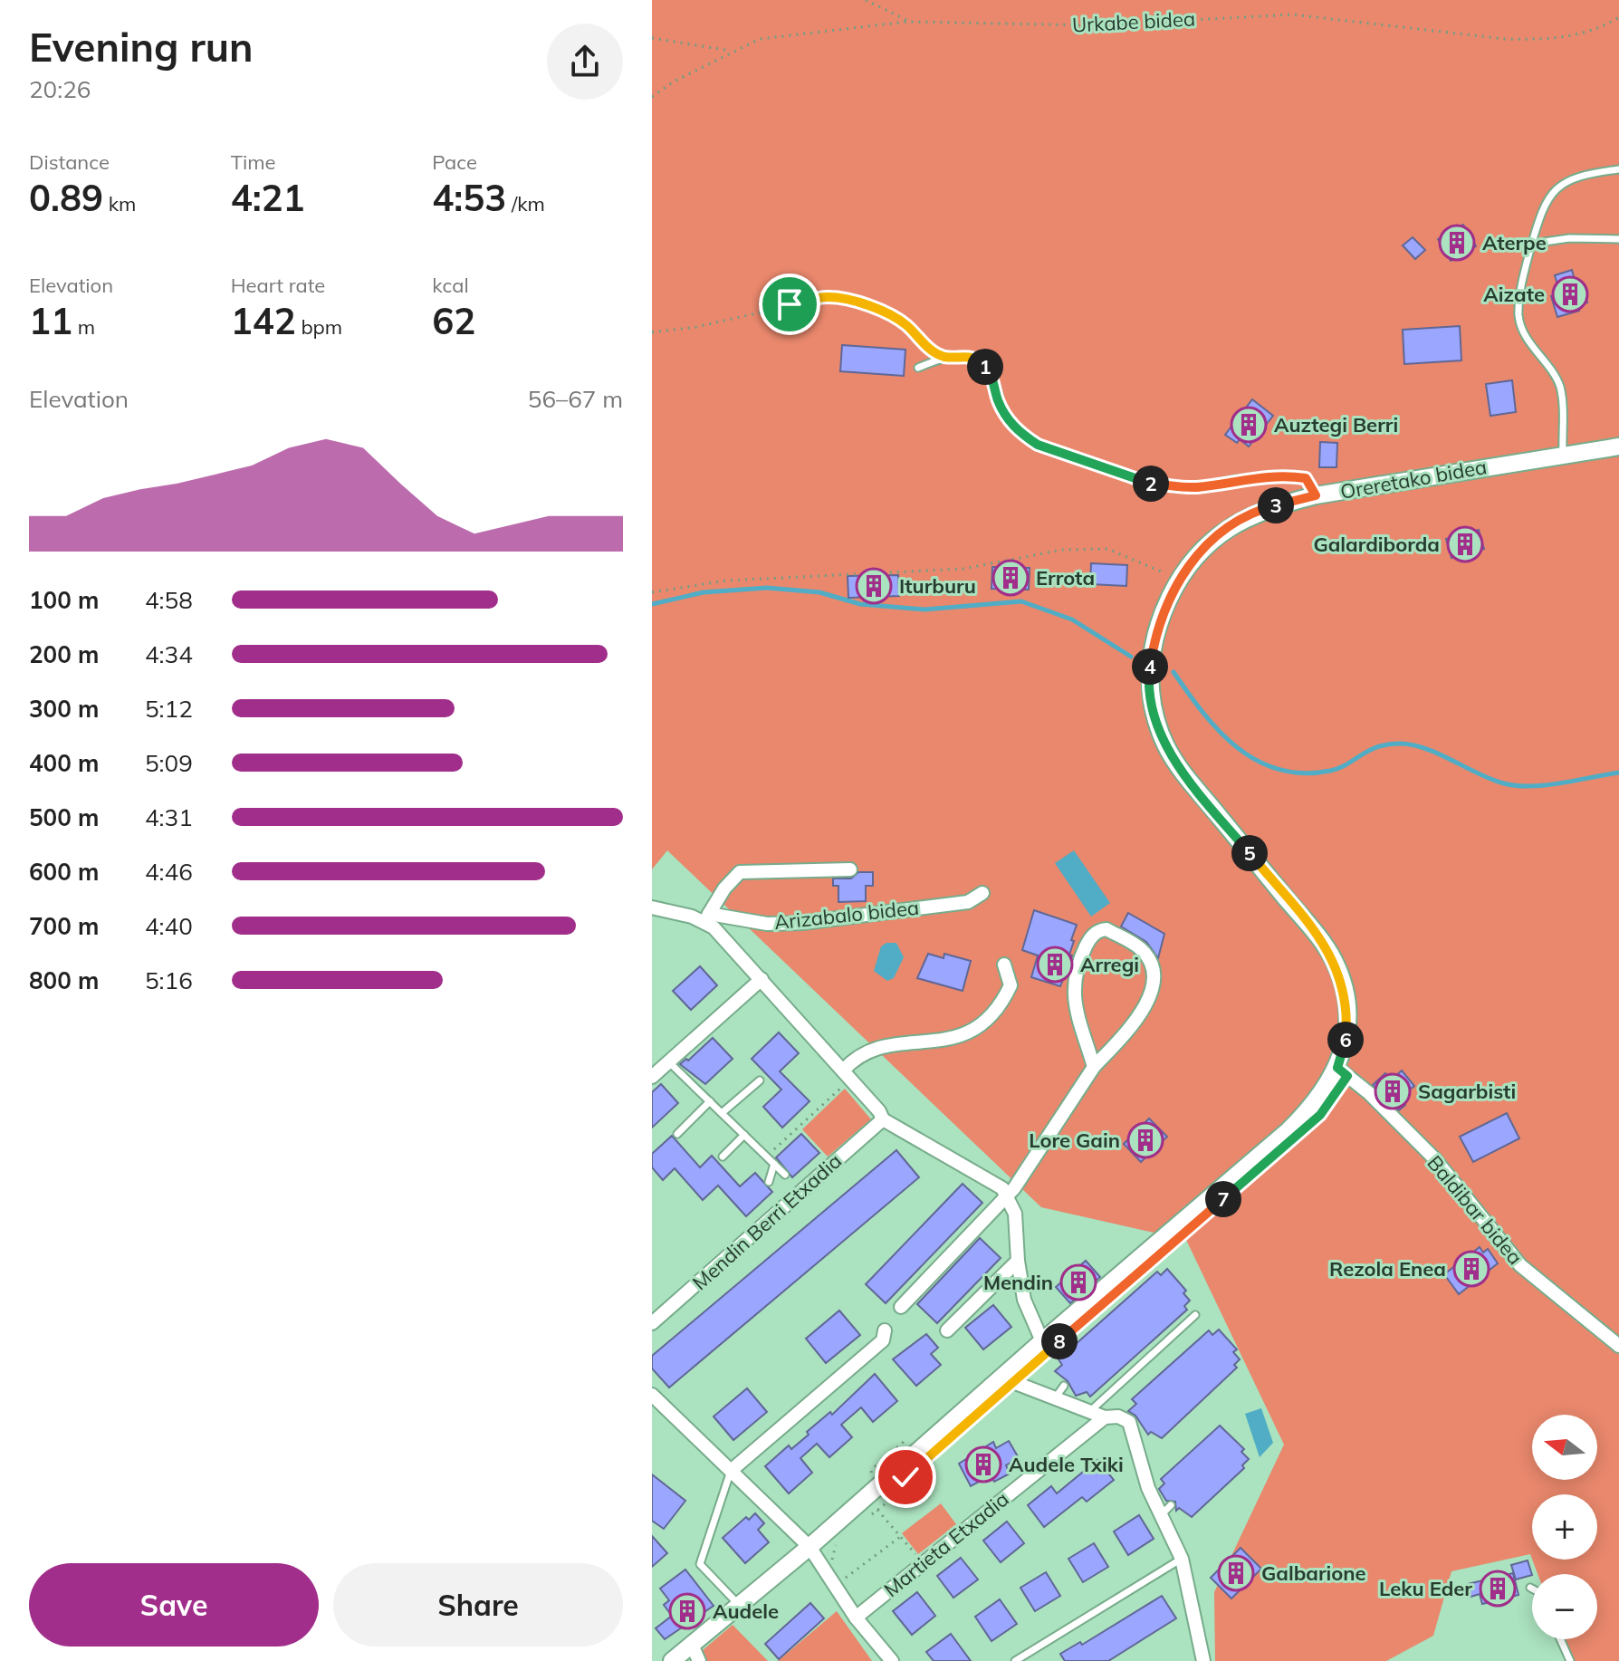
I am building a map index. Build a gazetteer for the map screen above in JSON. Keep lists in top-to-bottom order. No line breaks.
{"streets":{"main road":["Oreretako bidea"],"street":["Arizabalo bidea","Baldibar bidea","Mendin Berri Etxadia","Martieta Etxadia"],"path":["Urkabe bidea"]},"crossings":[["Oreretako bidea","Baldibar bidea"]],"places":{"building":["Aterpe","Aizate","Auztegi Berri","Galardiborda","Errota","Iturburu","Arregi","Sagarbisti","Lore Gain","Rezola Enea","Mendin","Audele Txiki","Galbarione","Leku Eder","Audele"]},"north":"left","page":{"heading":["Evening run","20:26"],"stats":[["Distance","0.89 km"],["Time","4:21"],["Pace","4:53 /km"],["Elevation","11 m"],["Heart rate","142 bpm"],["kcal","62"]],"pins":["1","2","3","4","5","6","7","8"],"chart":["Elevation","56–67 m"],"list":[{"name":"100 m","note":"4:58"},{"name":"200 m","note":"4:34"},{"name":"300 m","note":"5:12"},{"name":"400 m","note":"5:09"},{"name":"500 m","note":"4:31"},{"name":"600 m","note":"4:46"},{"name":"700 m","note":"4:40"},{"name":"800 m","note":"5:16"}],"map_buttons":["+","−"],"buttons":["Save","Share"]}}
